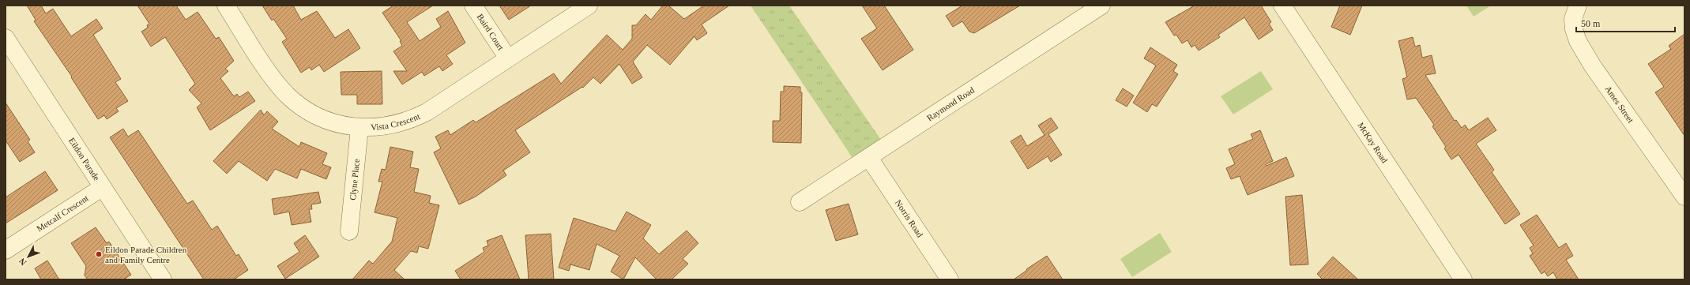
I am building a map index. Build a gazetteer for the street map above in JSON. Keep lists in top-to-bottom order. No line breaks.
{"streets":{"street":["Baird Court","Raymond Road","Ames Street","Vista Crescent","McKay Road","Eildon Parade","Clyne Place","Metcalf Crescent","Norris Road"]},"crossings":[["Baird Court","Vista Crescent"],["Raymond Road","Norris Road"],["Vista Crescent","Clyne Place"],["Eildon Parade","Metcalf Crescent"]],"places":["Eildon Parade Children and Family Centre"],"scale_bar":"50 m","north":"bottom left"}
